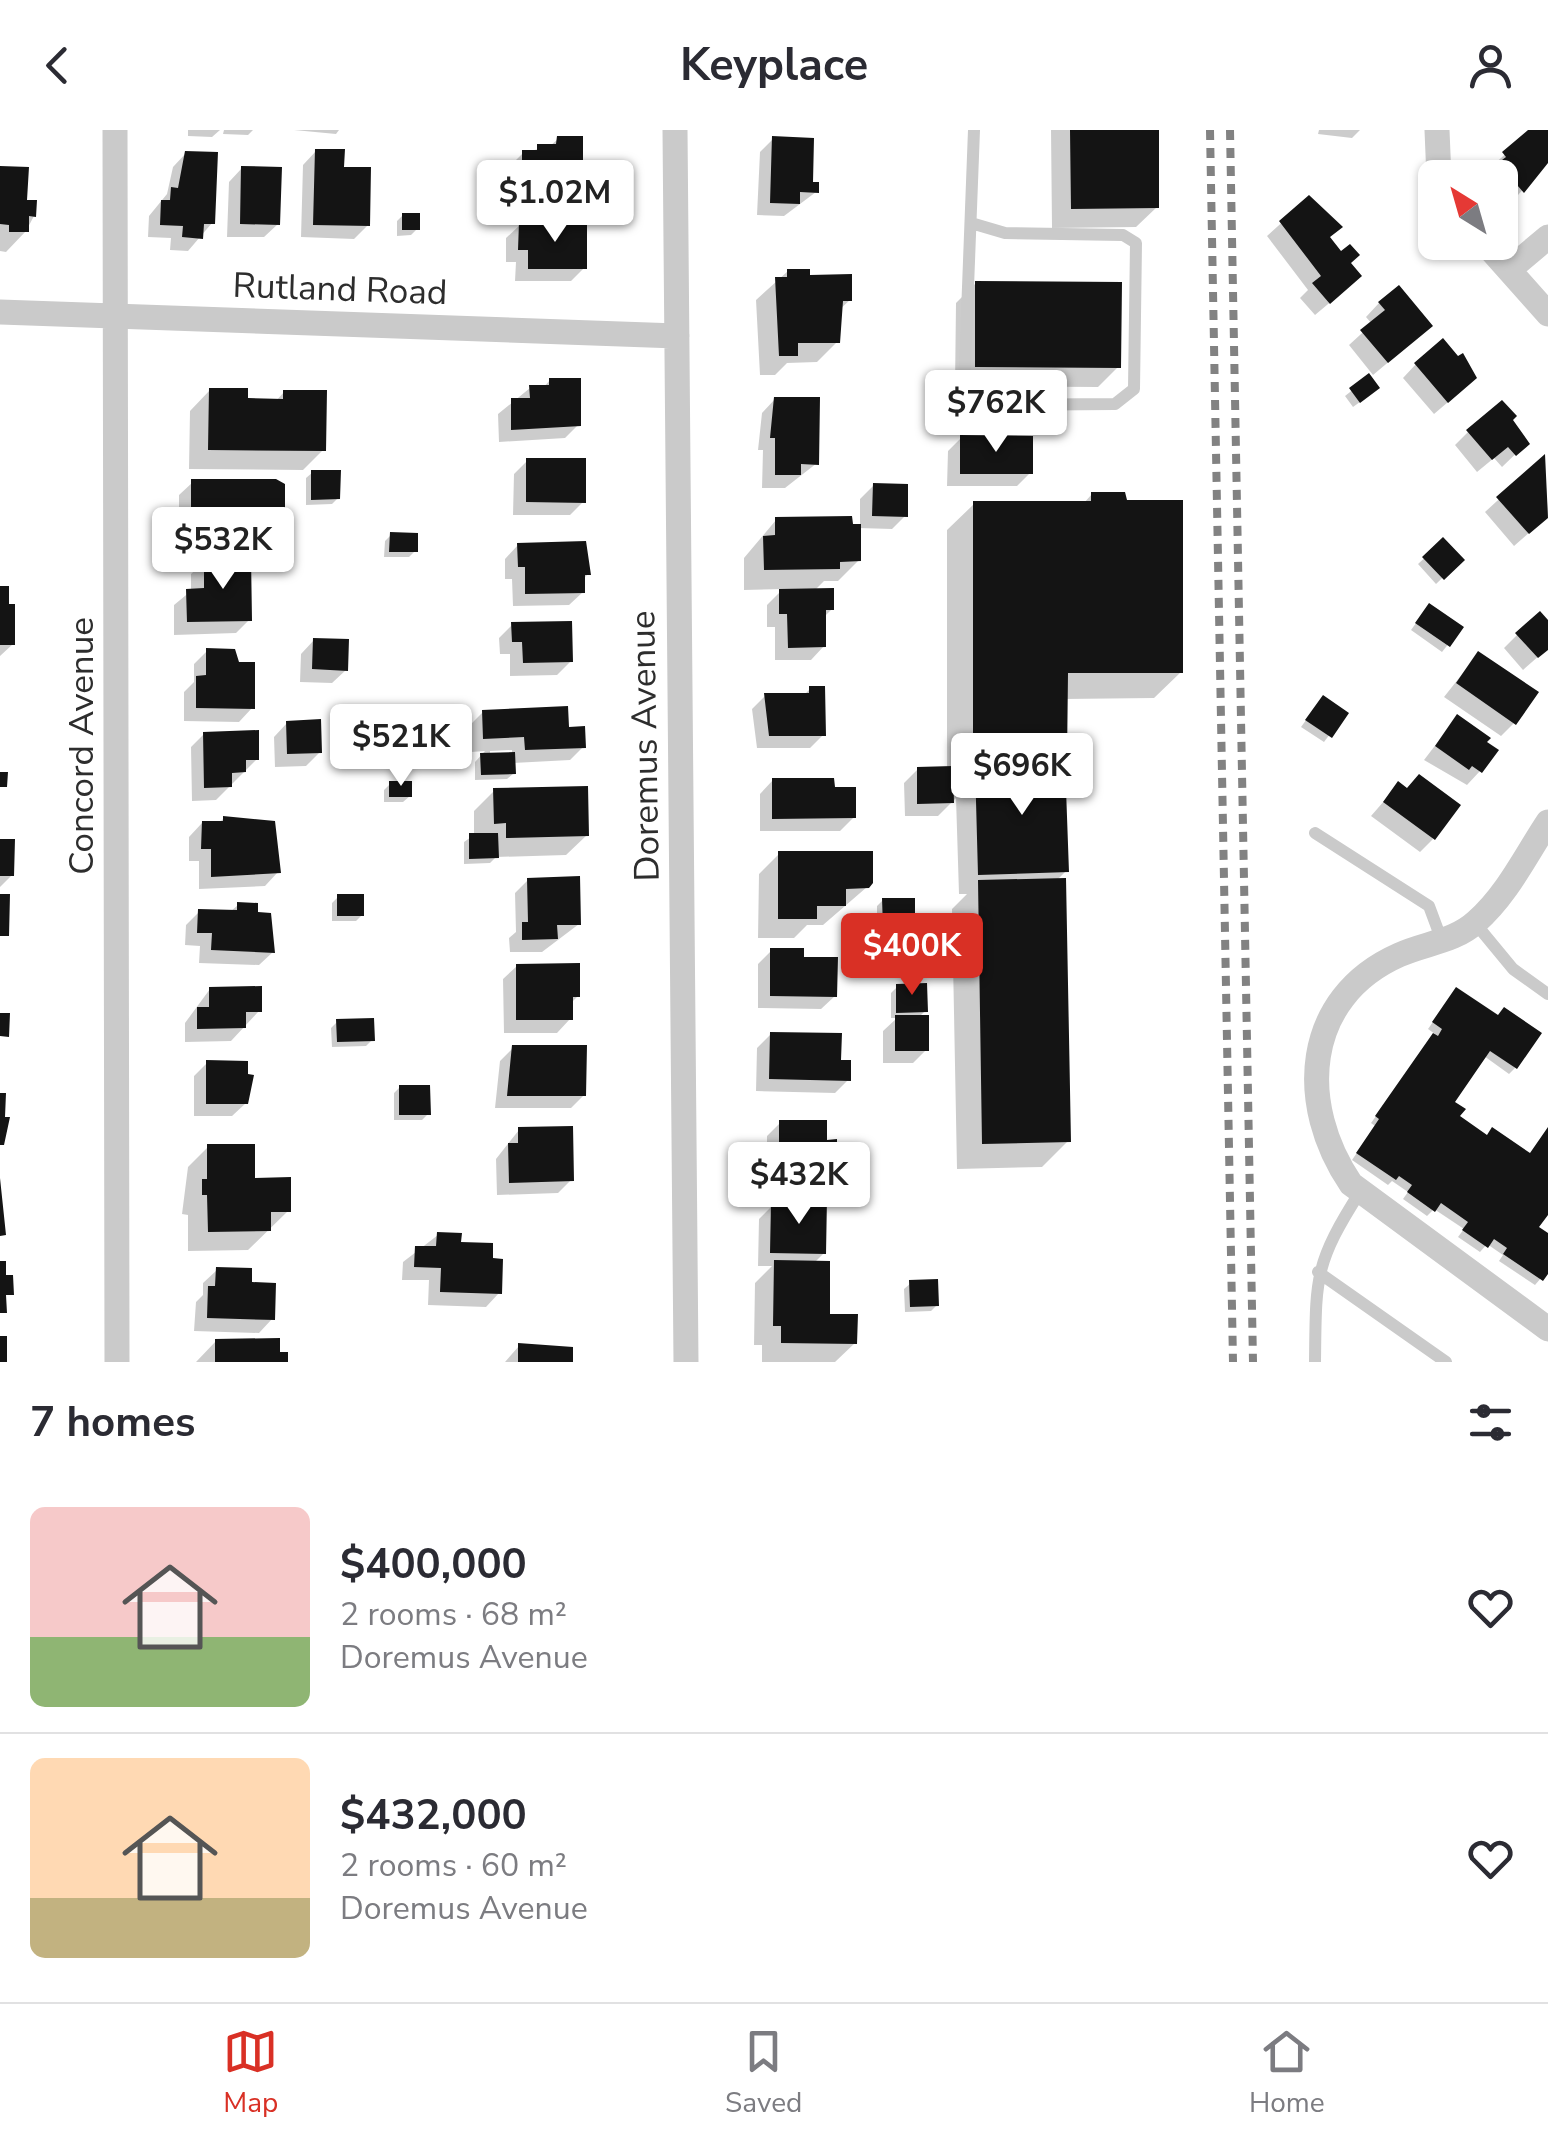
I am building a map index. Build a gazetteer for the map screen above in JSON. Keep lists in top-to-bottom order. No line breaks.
{"streets":{"street":["Rutland Road","Concord Avenue","Doremus Avenue"]},"crossings":[["Rutland Road","Concord Avenue"],["Rutland Road","Doremus Avenue"]],"north":"top left","page":{"header":"Keyplace","price":["$1.02M","$762K","$532K","$521K","$696K","$400K","$432K"],"heading":"7 homes","list":[{"name":"$400,000","note":"2 rooms · 68 m² · Doremus Avenue"},{"name":"$432,000","note":"2 rooms · 60 m² · Doremus Avenue"}],"tabs":["Map","Saved","Home"]}}
